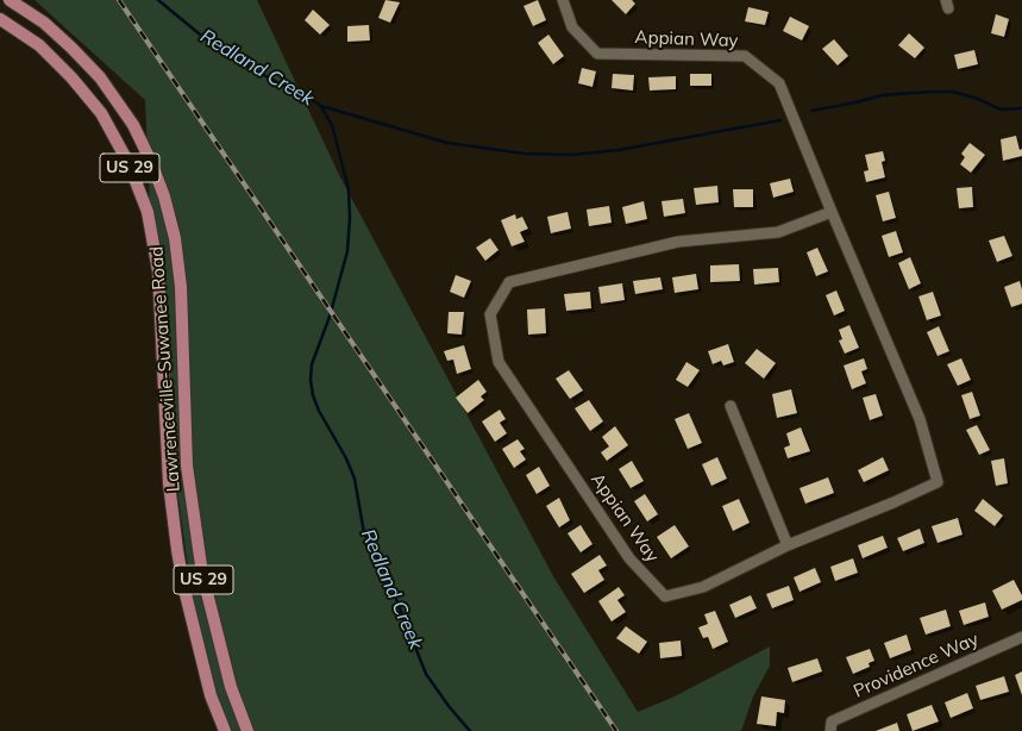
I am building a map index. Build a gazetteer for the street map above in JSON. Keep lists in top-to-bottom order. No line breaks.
{"streets":{"main road":["US 29","Lawrenceville-Suwanee Road"],"street":["Appian Way","Providence Way"]},"water":["Redland Creek"]}
